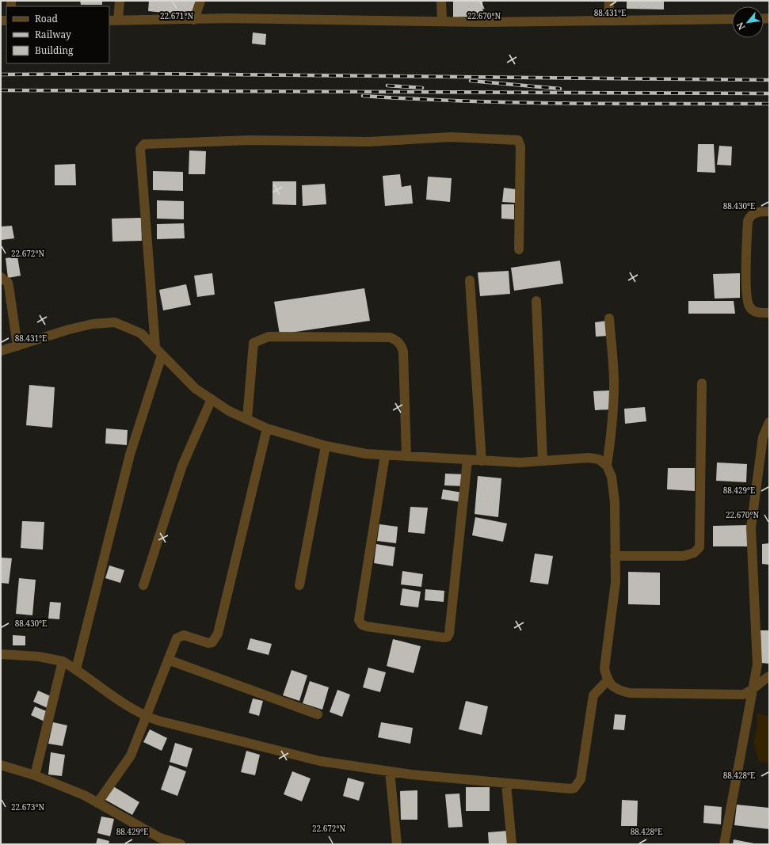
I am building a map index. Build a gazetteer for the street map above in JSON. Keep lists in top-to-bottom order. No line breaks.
{"legend":["Road","Railway","Building"],"north":"bottom left","coordinates":["88.431°E","22.671°N","22.670°N","88.430°E","22.672°N","88.429°E","88.428°E","22.673°N"]}
